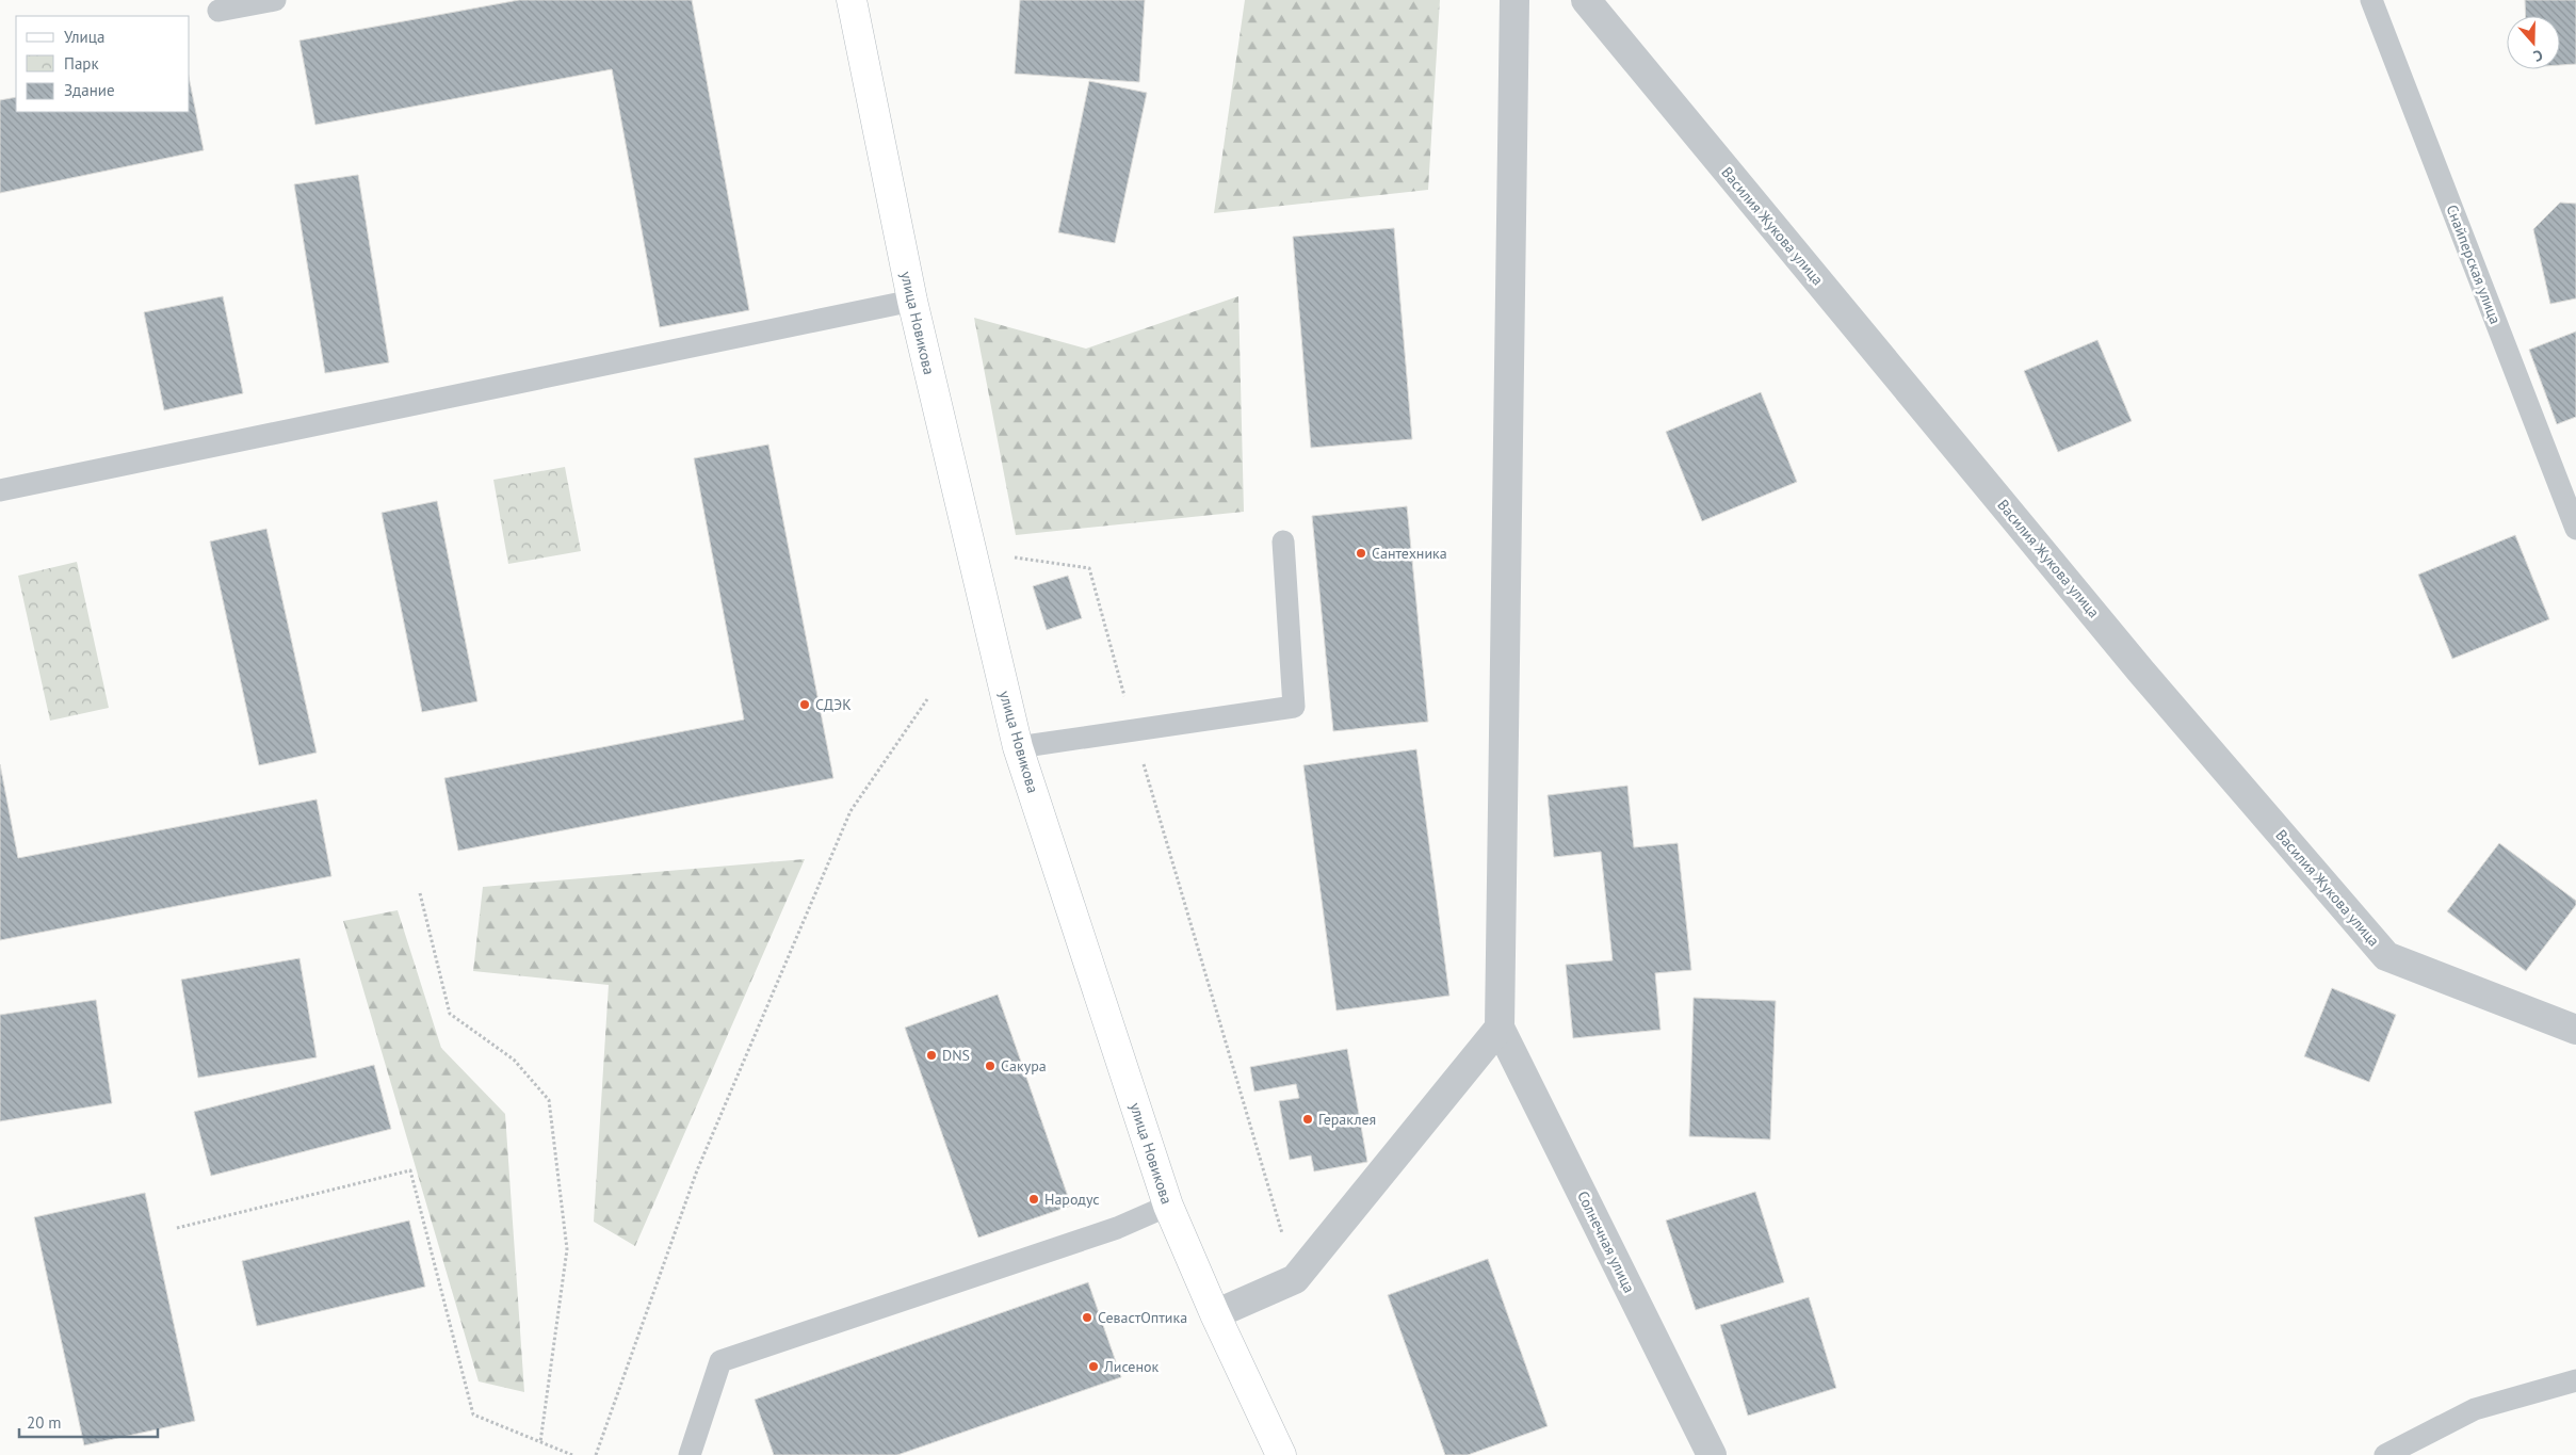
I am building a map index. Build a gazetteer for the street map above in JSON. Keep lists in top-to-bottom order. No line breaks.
{"streets":{"main road":["улица Новикова"],"street":["Василия Жукова улица","Солнечная улица"],"lane":["Снайперская улица"]},"places":["Сантехника","СДЭК","DNS","Сакура","Гераклея","Народус","СевастОптика","Лисенок"],"legend":["Улица","Парк","Здание"],"scale_bar":"20 m","north":"bottom"}
